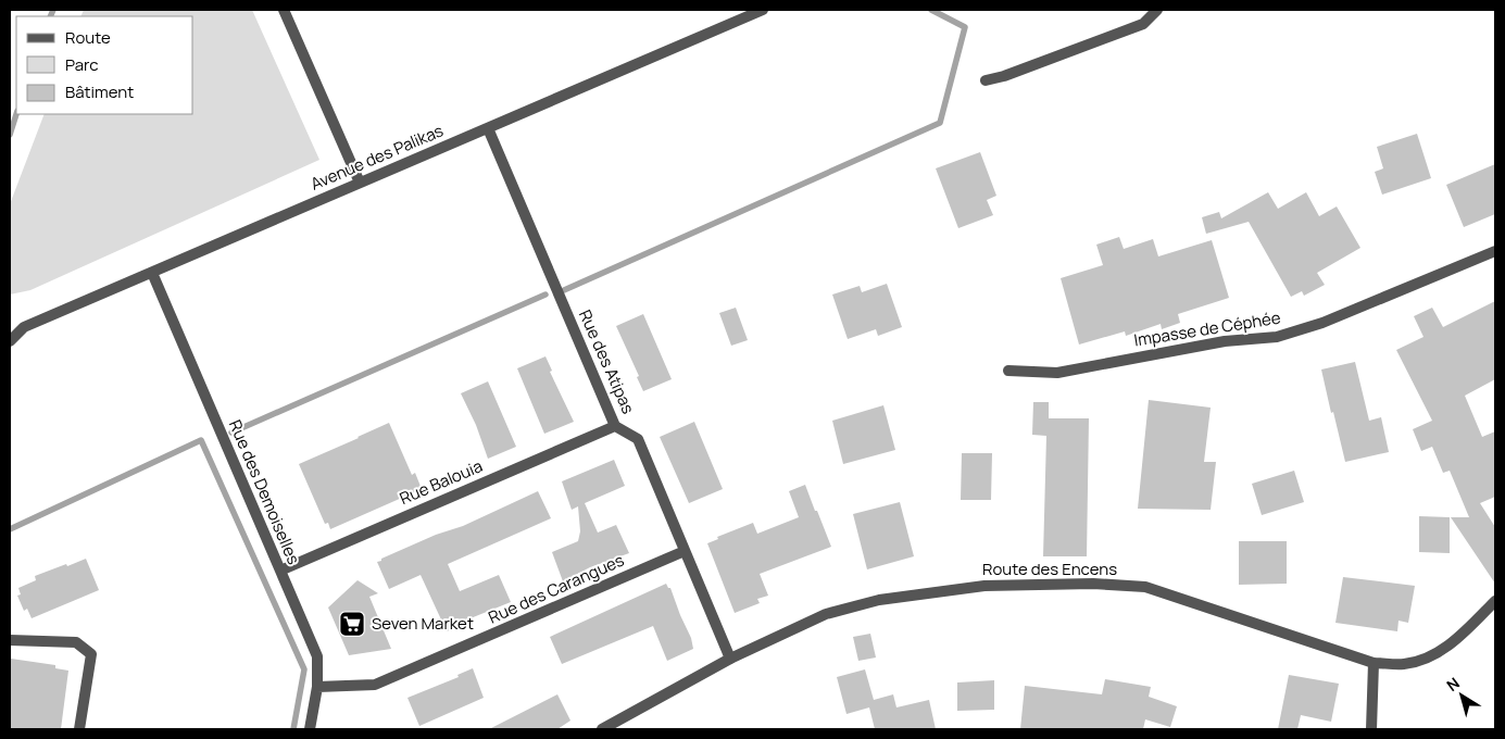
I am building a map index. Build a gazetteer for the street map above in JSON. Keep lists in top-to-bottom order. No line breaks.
{"streets":{"street":["Avenue des Palikas","Impasse de Céphée","Rue des Atipas","Rue Balouia","Rue des Demoiselles","Route des Encens","Rue des Carangues"]},"crossings":[["Avenue des Palikas","Rue des Atipas"],["Avenue des Palikas","Rue des Demoiselles"],["Rue des Atipas","Rue Balouia"],["Rue des Atipas","Route des Encens"],["Rue des Atipas","Rue des Carangues"],["Rue Balouia","Rue des Demoiselles"],["Rue des Demoiselles","Rue des Carangues"]],"places":{"supermarket":["Seven Market"]},"legend":["Route","Parc","Bâtiment"],"north":"top left"}
